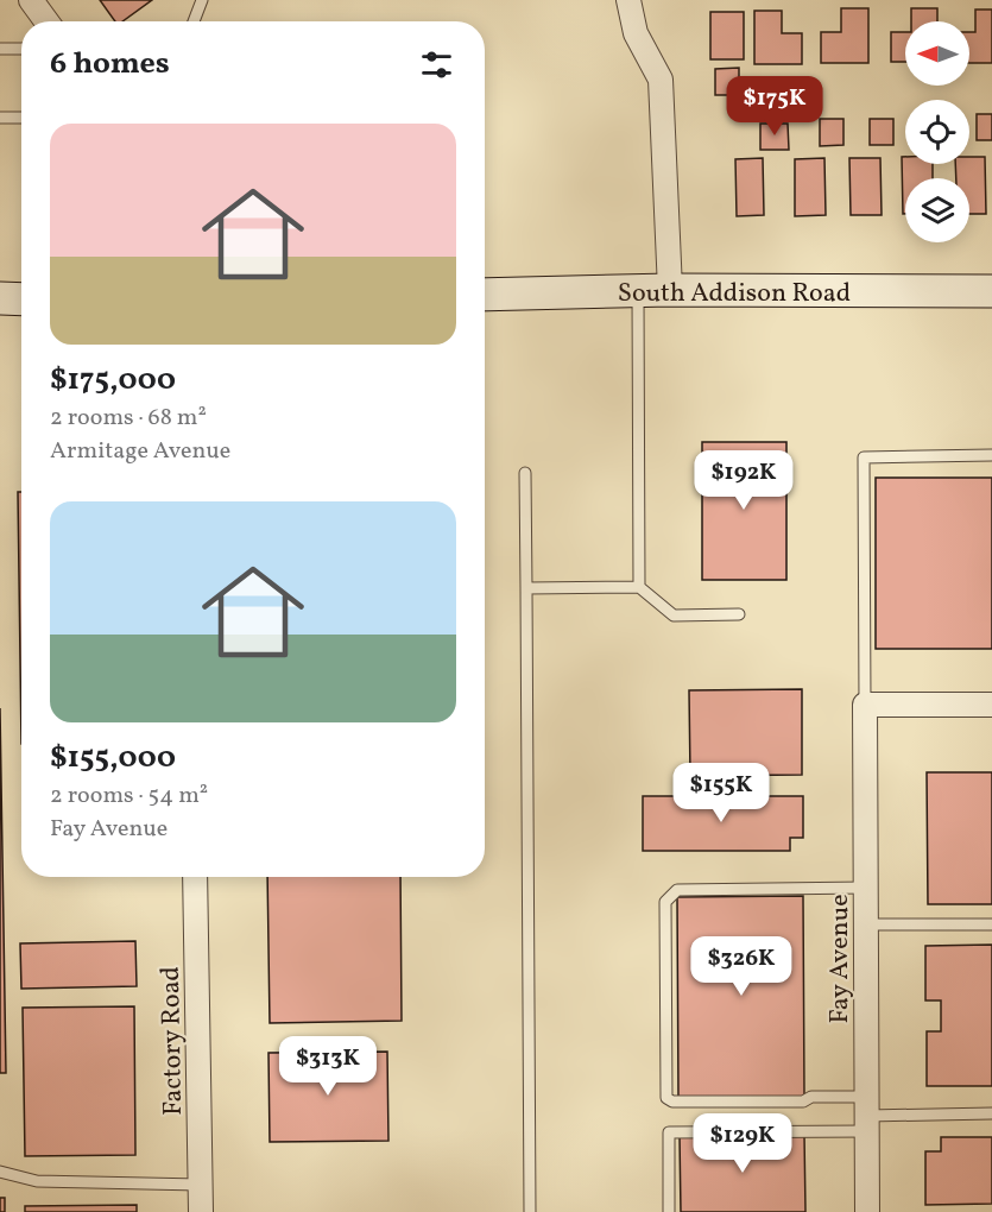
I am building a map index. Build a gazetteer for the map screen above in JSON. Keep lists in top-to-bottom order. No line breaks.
{"streets":{"street":["South Addison Road","Fay Avenue","Factory Road"]},"north":"left","page":{"heading":"6 homes","price":["$175K","$192K","$155K","$326K","$313K","$129K"],"list":[{"name":"$175,000","note":"2 rooms · 68 m² · Armitage Avenue"},{"name":"$155,000","note":"2 rooms · 54 m² · Fay Avenue"}]}}
